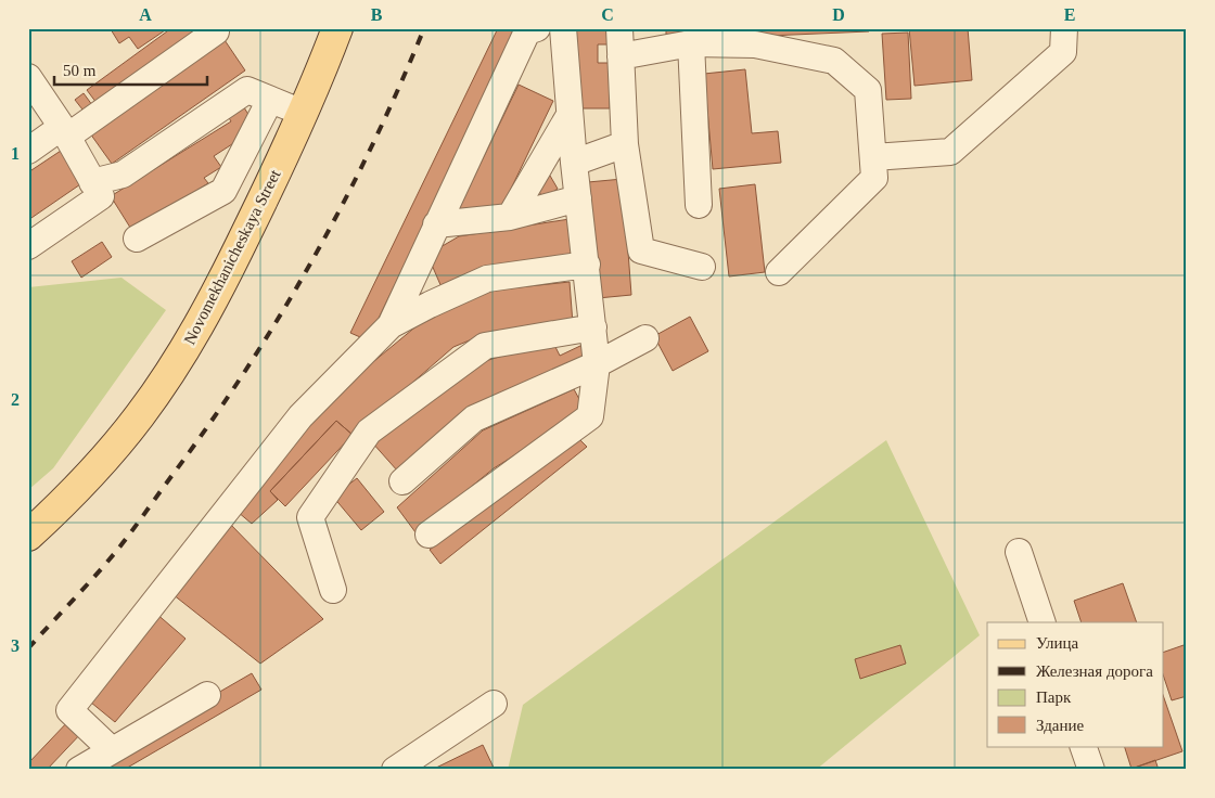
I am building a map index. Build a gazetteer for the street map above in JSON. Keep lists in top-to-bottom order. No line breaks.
{"streets":{"main road":["Novomekhanicheskaya Street"]},"legend":["Улица","Железная дорога","Парк","Здание"],"scale_bar":"50 m","grid":{"columns":["A","B","C","D","E"],"rows":["1","2","3"]}}
